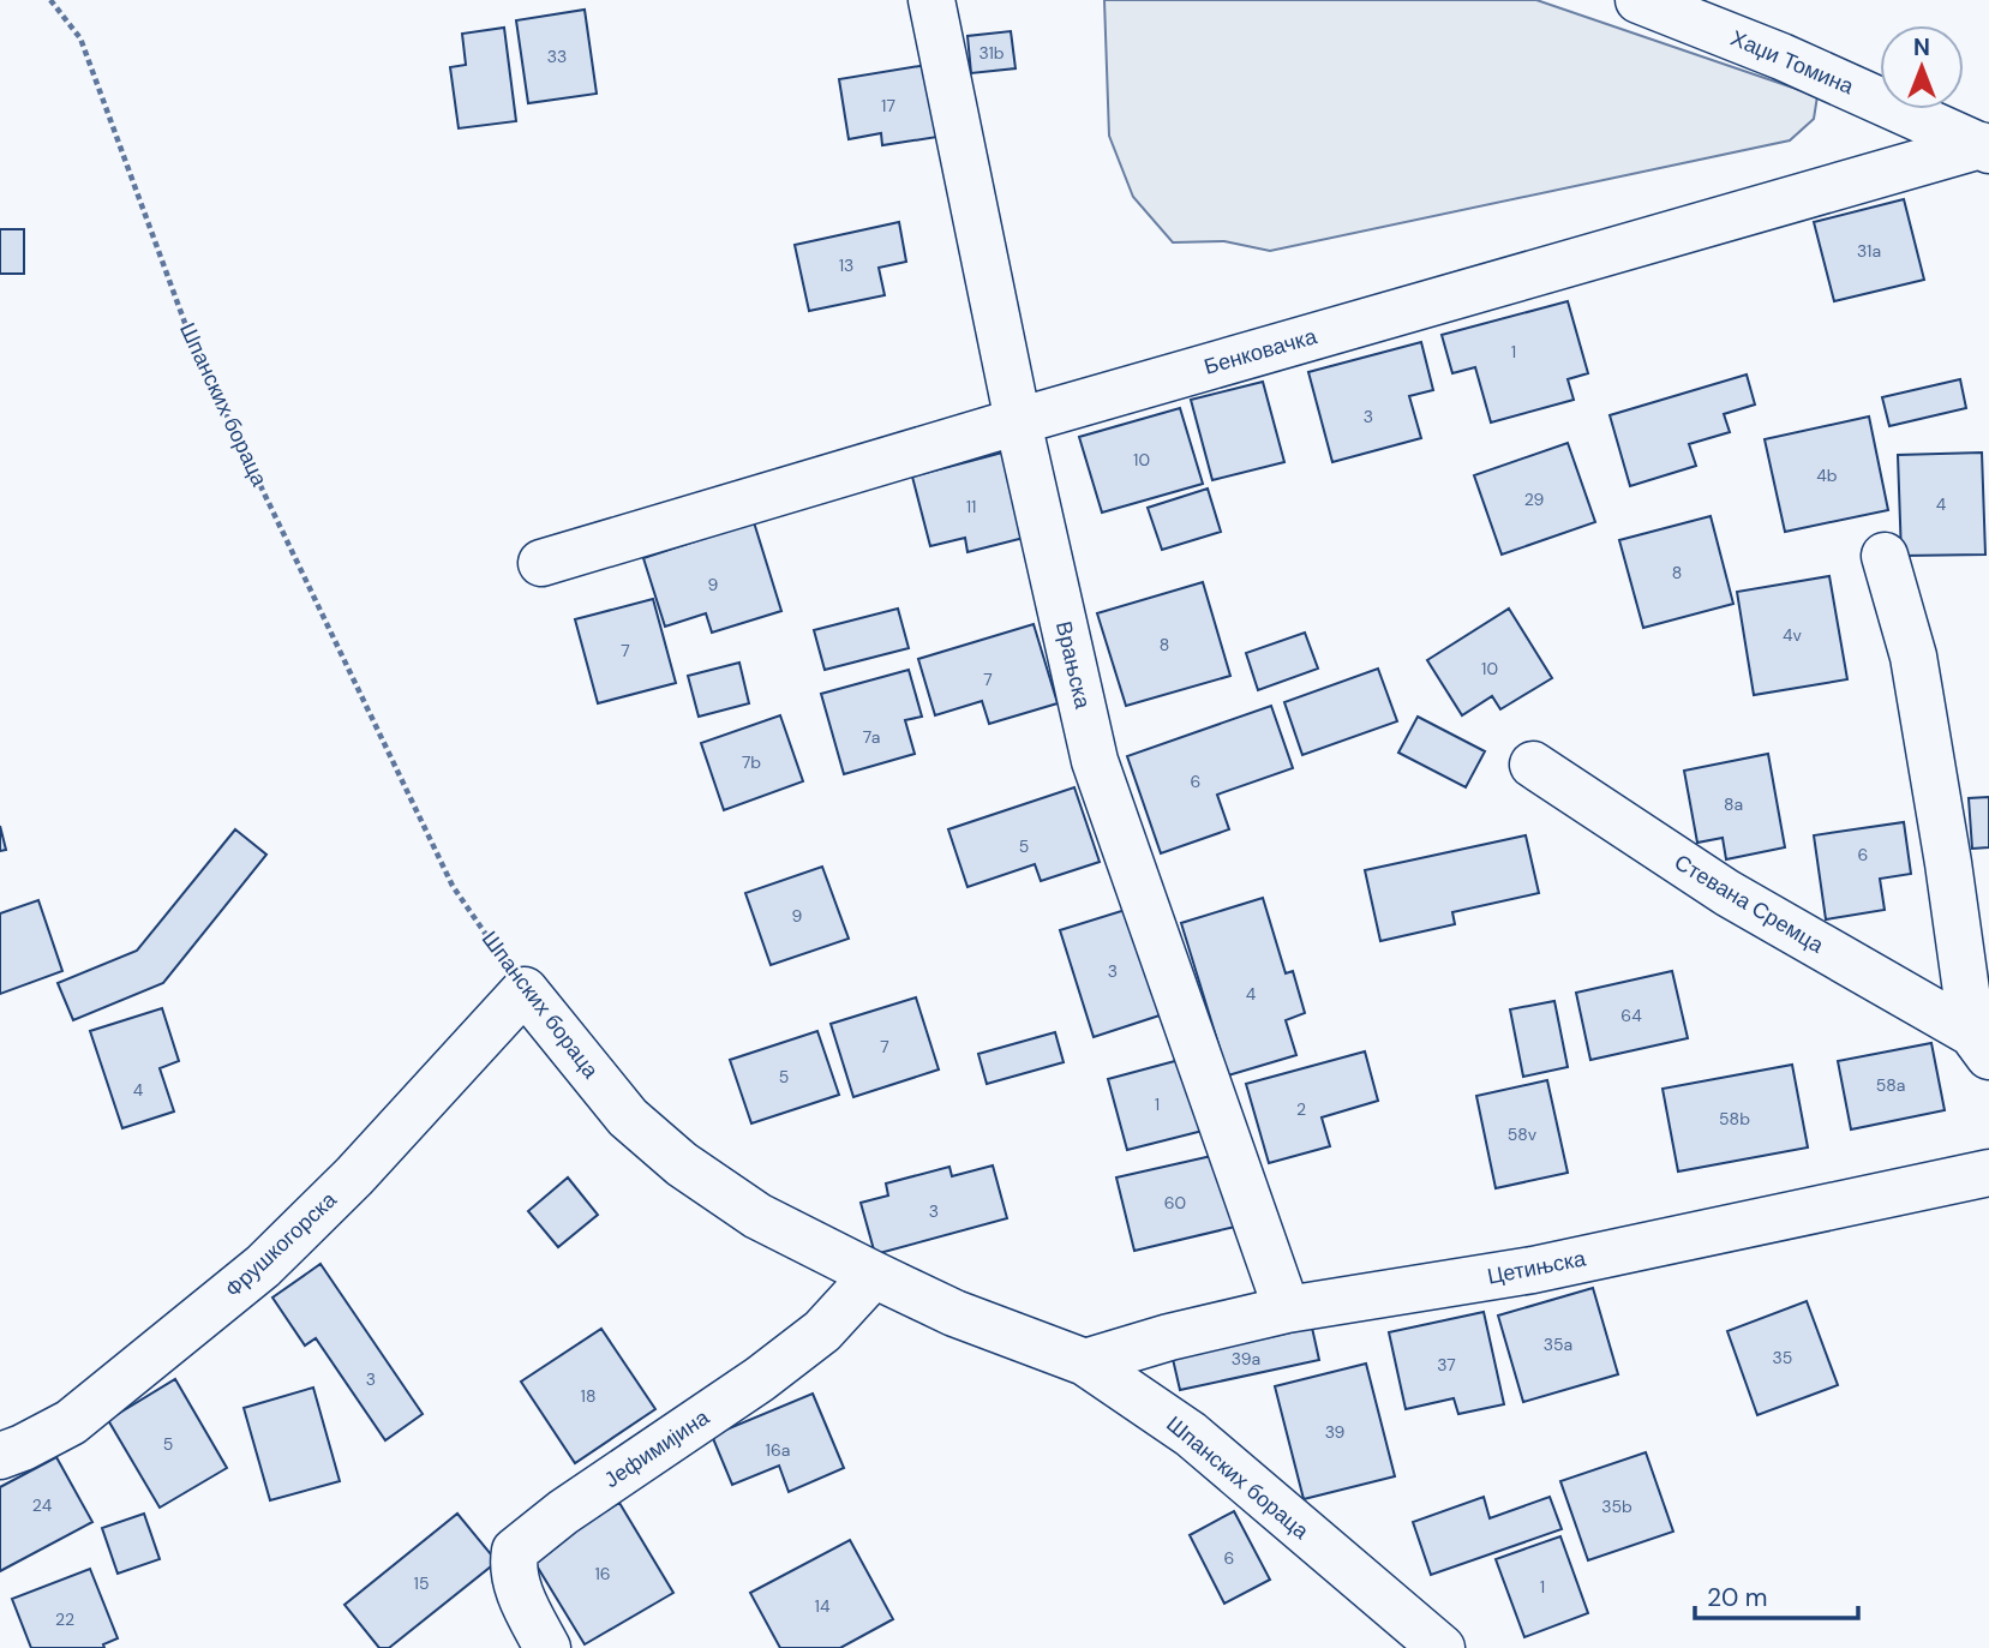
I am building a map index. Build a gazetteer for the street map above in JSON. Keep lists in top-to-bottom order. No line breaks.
{"streets":{"street":["Хаџи Томина","Бенковачка","Шпанских бораца","Врањска","Стевана Сремца","Фрушкогорска","Цетињска","Јефимијина"]},"crossings":[["Хаџи Томина","Бенковачка"],["Бенковачка","Врањска"],["Шпанских бораца","Фрушкогорска"],["Шпанских бораца","Цетињска"],["Шпанских бораца","Јефимијина"],["Врањска","Цетињска"]],"house_numbers":["31b","33","17","31a","13","1","3","10","4b","29","4","11","8","9","4v","8","7","10","7","7a","7b","6","8a","5","6","9","3","4","64","7","5","58a","4","1","2","58b","58v","60","3","35a","35","39a","37","3","18","39","5","16a","24","35b","6","16","15","1","14","22"],"scale_bar":"20 m","north":"top"}
